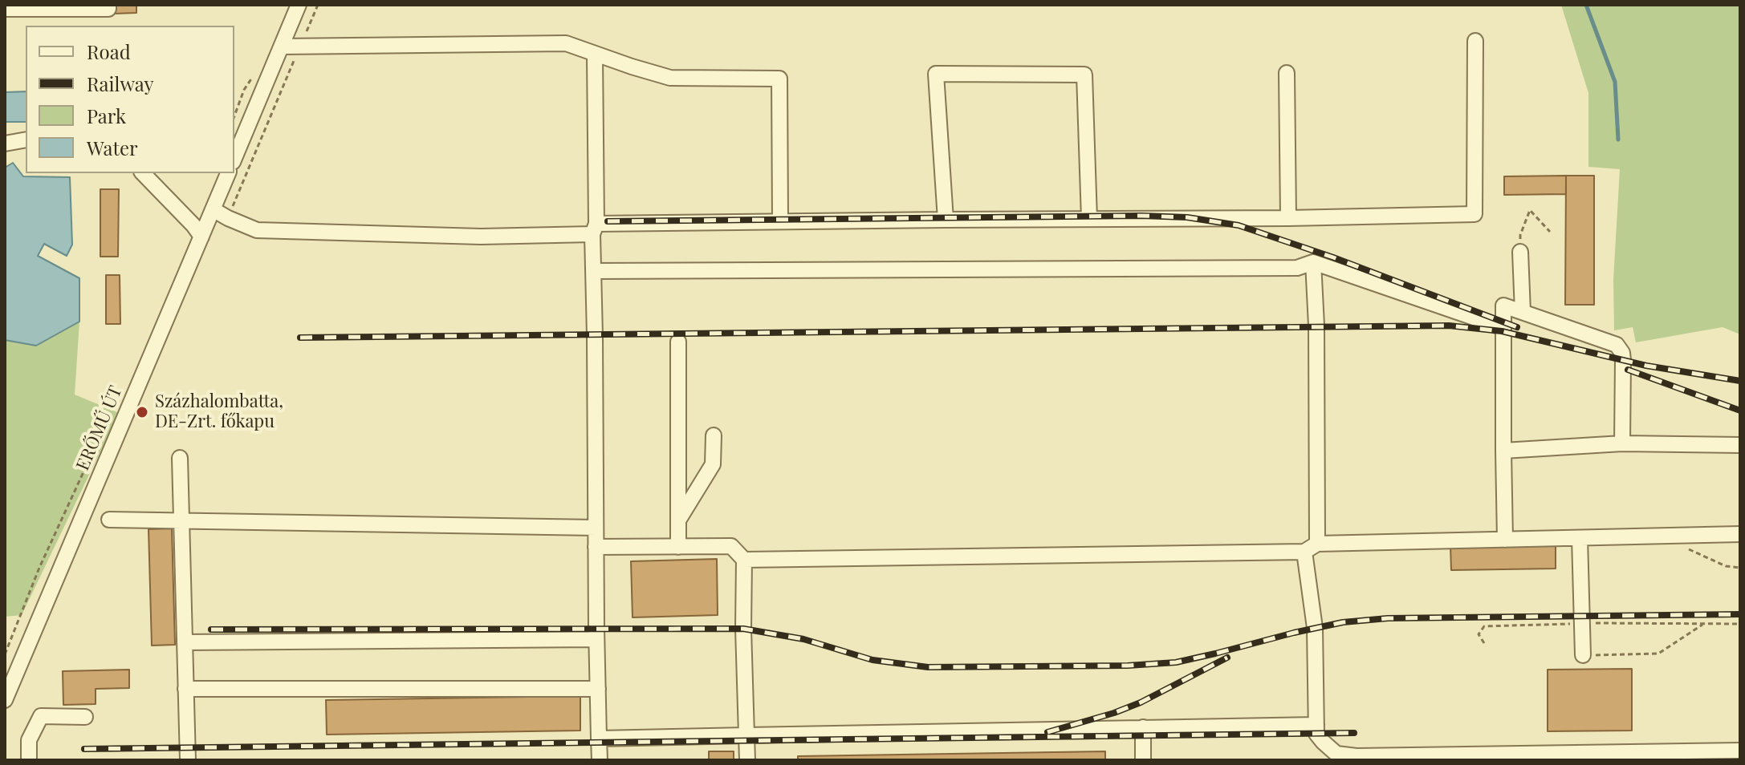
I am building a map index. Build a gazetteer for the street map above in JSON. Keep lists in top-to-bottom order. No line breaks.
{"streets":{"street":["ERŐMŰ ÚT"]},"places":["Százhalombatta, DE-Zrt. főkapu"],"legend":["Road","Railway","Park","Water"]}
